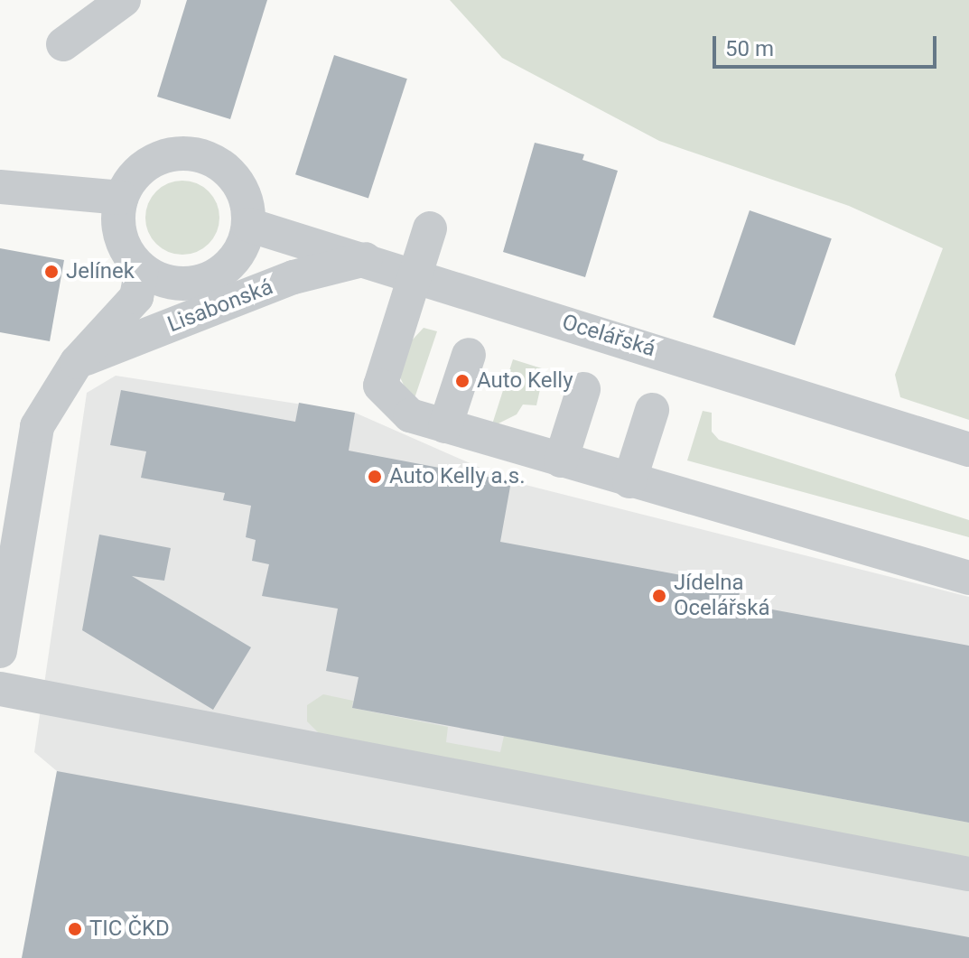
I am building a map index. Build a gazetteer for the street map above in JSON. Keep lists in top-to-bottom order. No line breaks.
{"streets":{"street":["Lisabonská","Ocelářská"]},"crossings":[["Lisabonská","Ocelářská"]],"places":["Jelínek","Auto Kelly","Auto Kelly a.s.","Jídelna Ocelářská","TIC ČKD"],"scale_bar":"50 m"}
